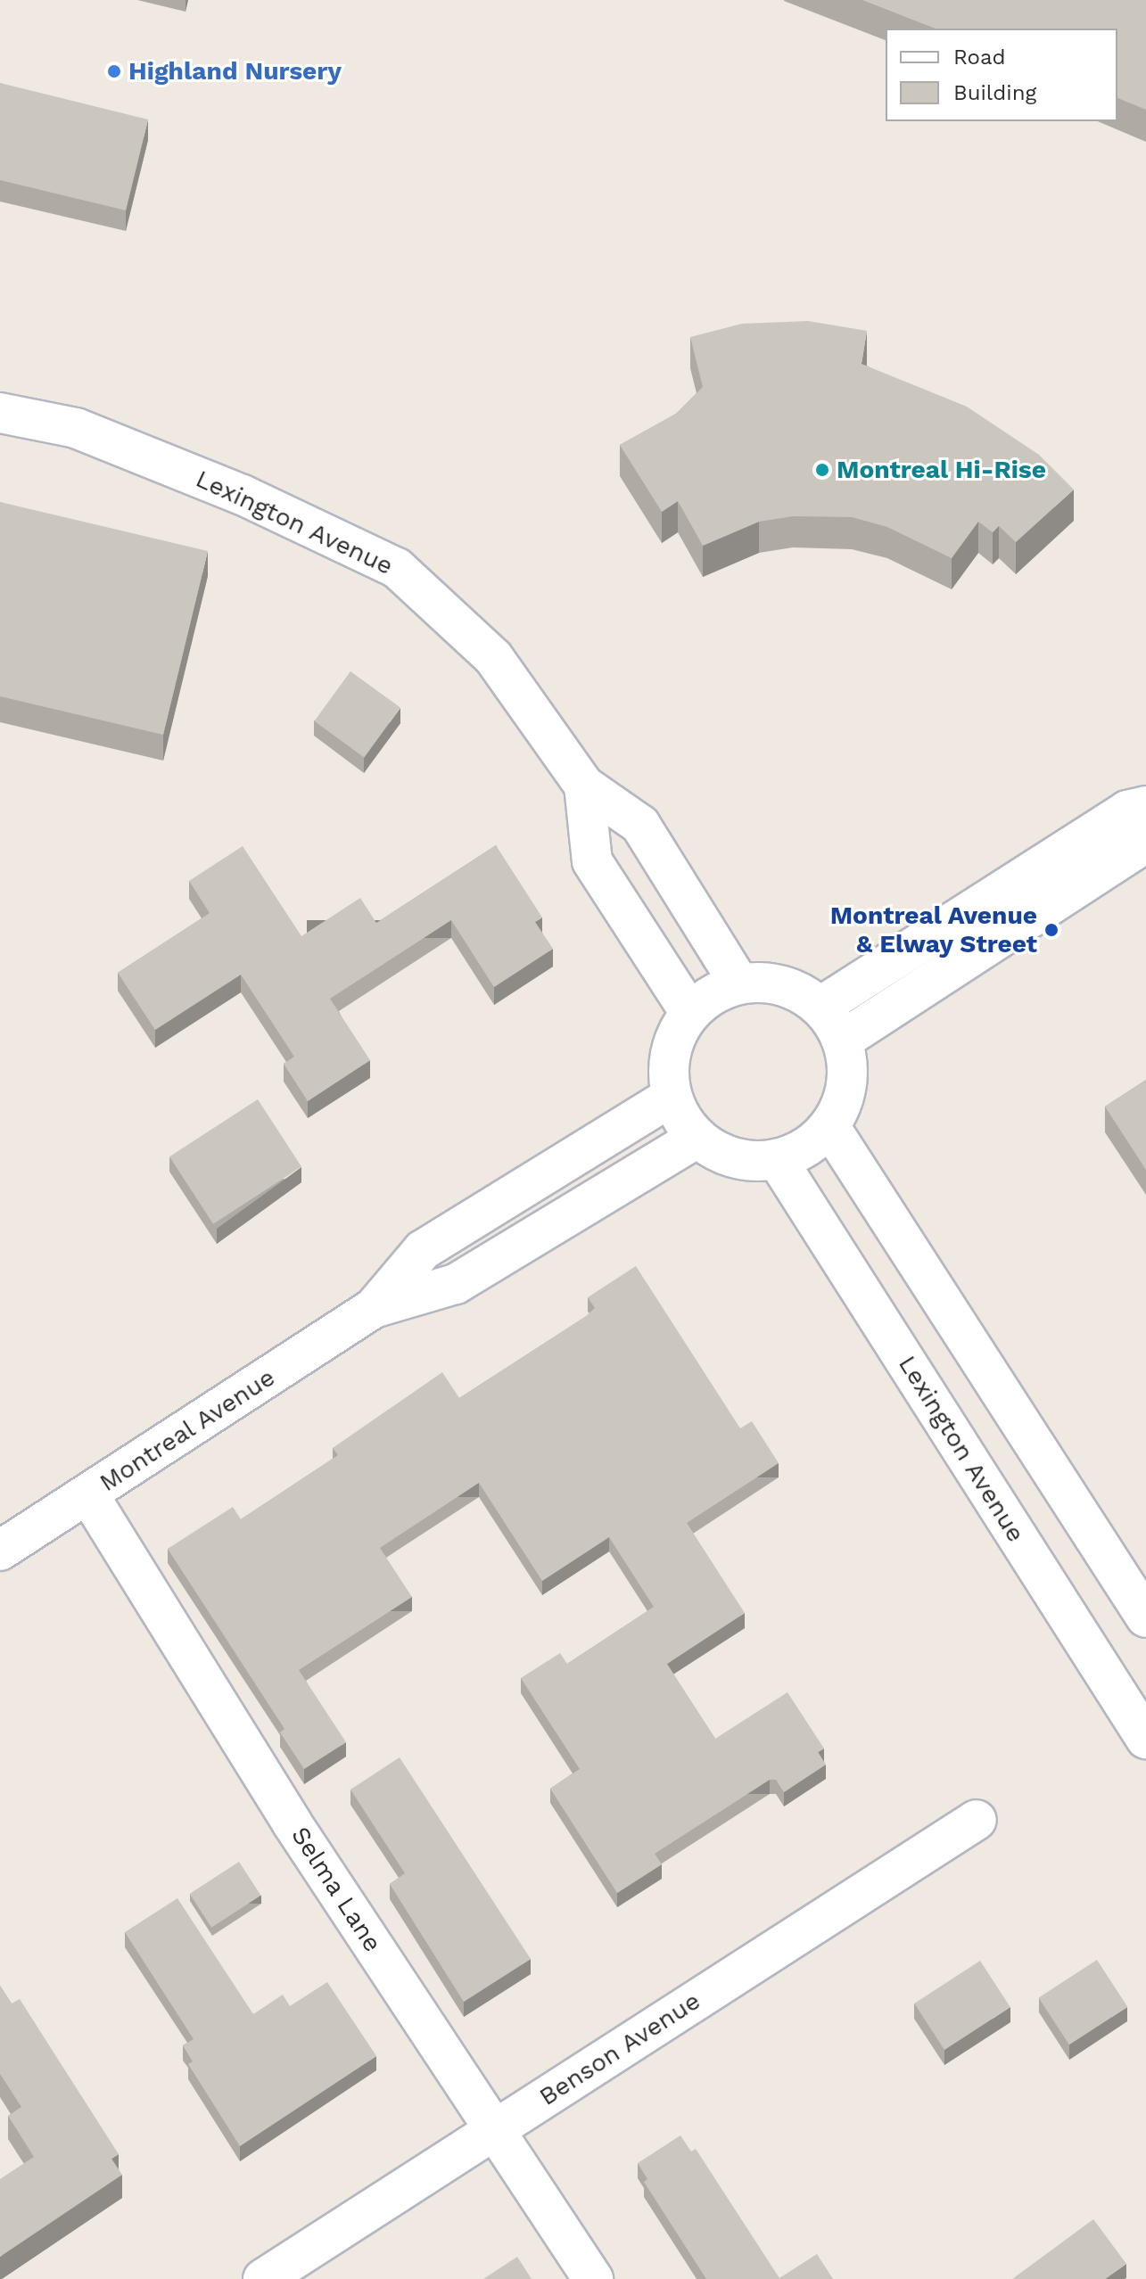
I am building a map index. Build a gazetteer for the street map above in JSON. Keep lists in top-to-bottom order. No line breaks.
{"streets":{"street":["Lexington Avenue","Montreal Avenue","Selma Lane","Benson Avenue"]},"crossings":[["Lexington Avenue","Montreal Avenue"],["Montreal Avenue","Selma Lane"],["Selma Lane","Benson Avenue"]],"places":["Highland Nursery","Montreal Hi-Rise","Montreal Avenue & Elway Street"],"legend":["Road","Building"]}
